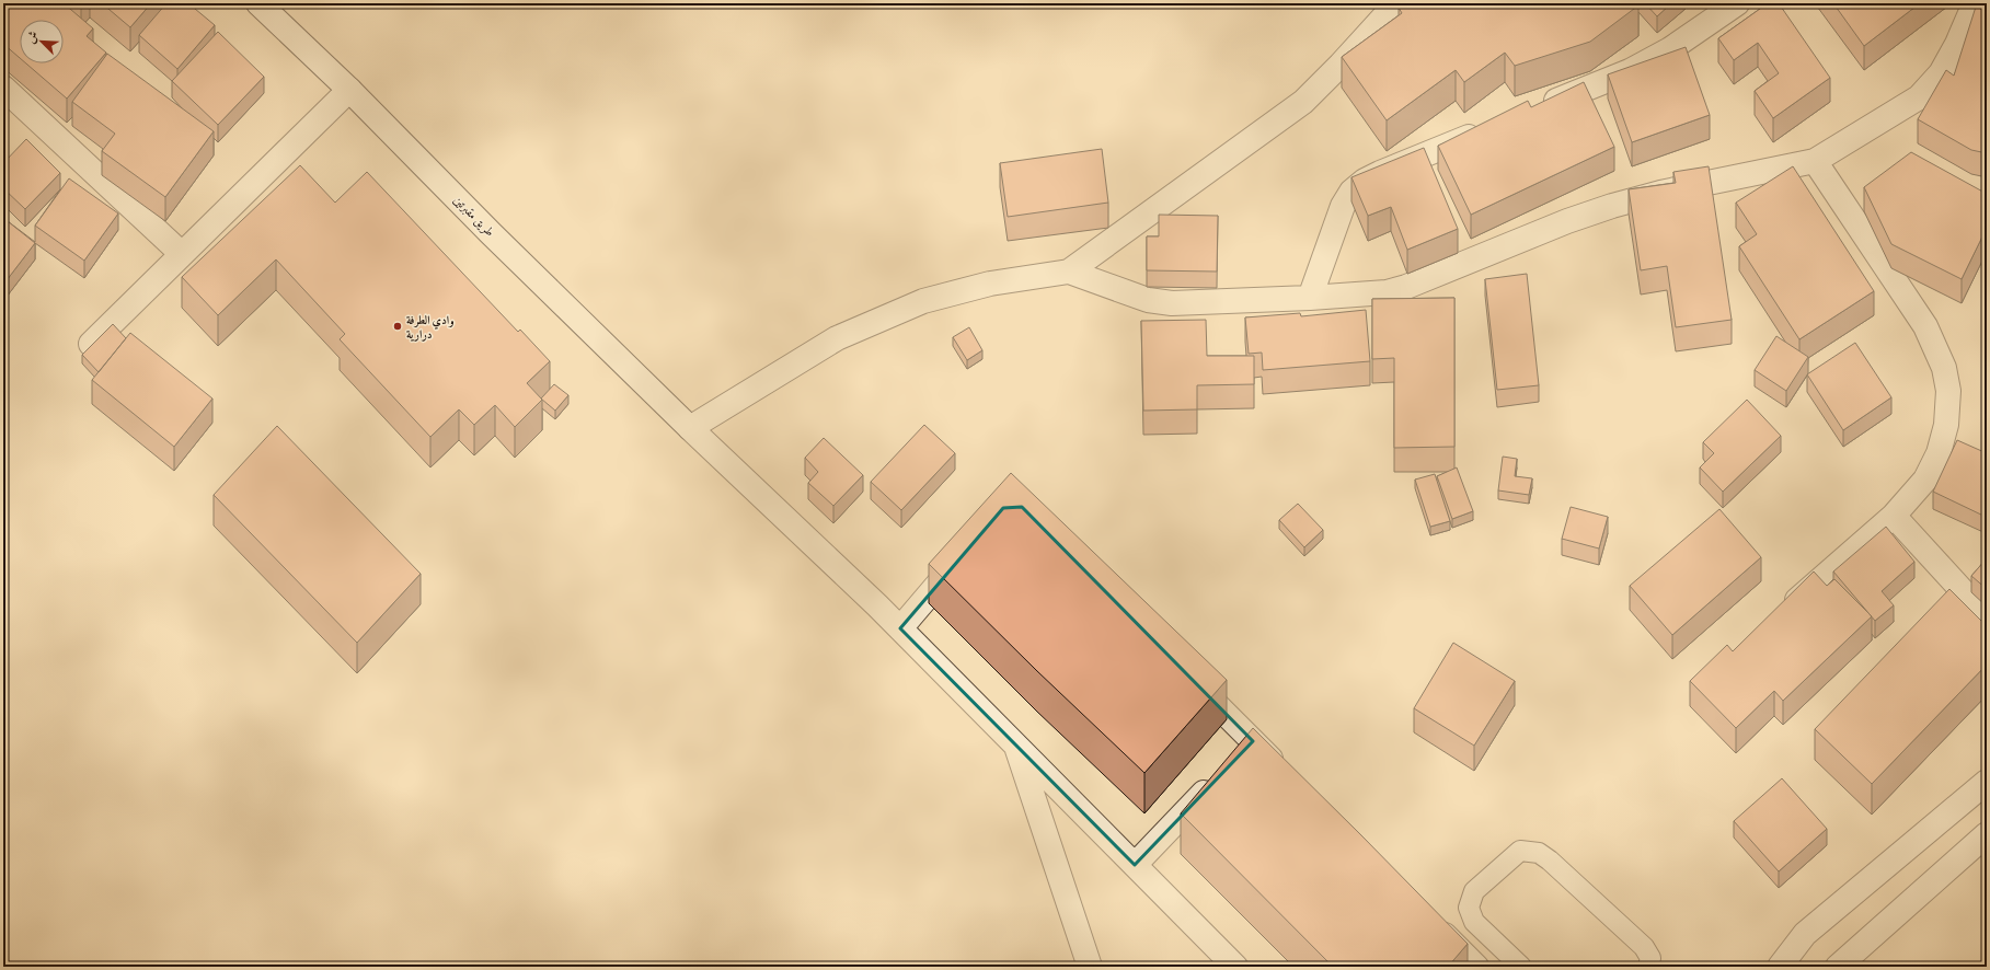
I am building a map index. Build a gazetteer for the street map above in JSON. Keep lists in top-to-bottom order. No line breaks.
{"streets":{"street":["طريق مقبرتين"]},"places":["وادي الطرفة درارية"],"north":"top left"}
